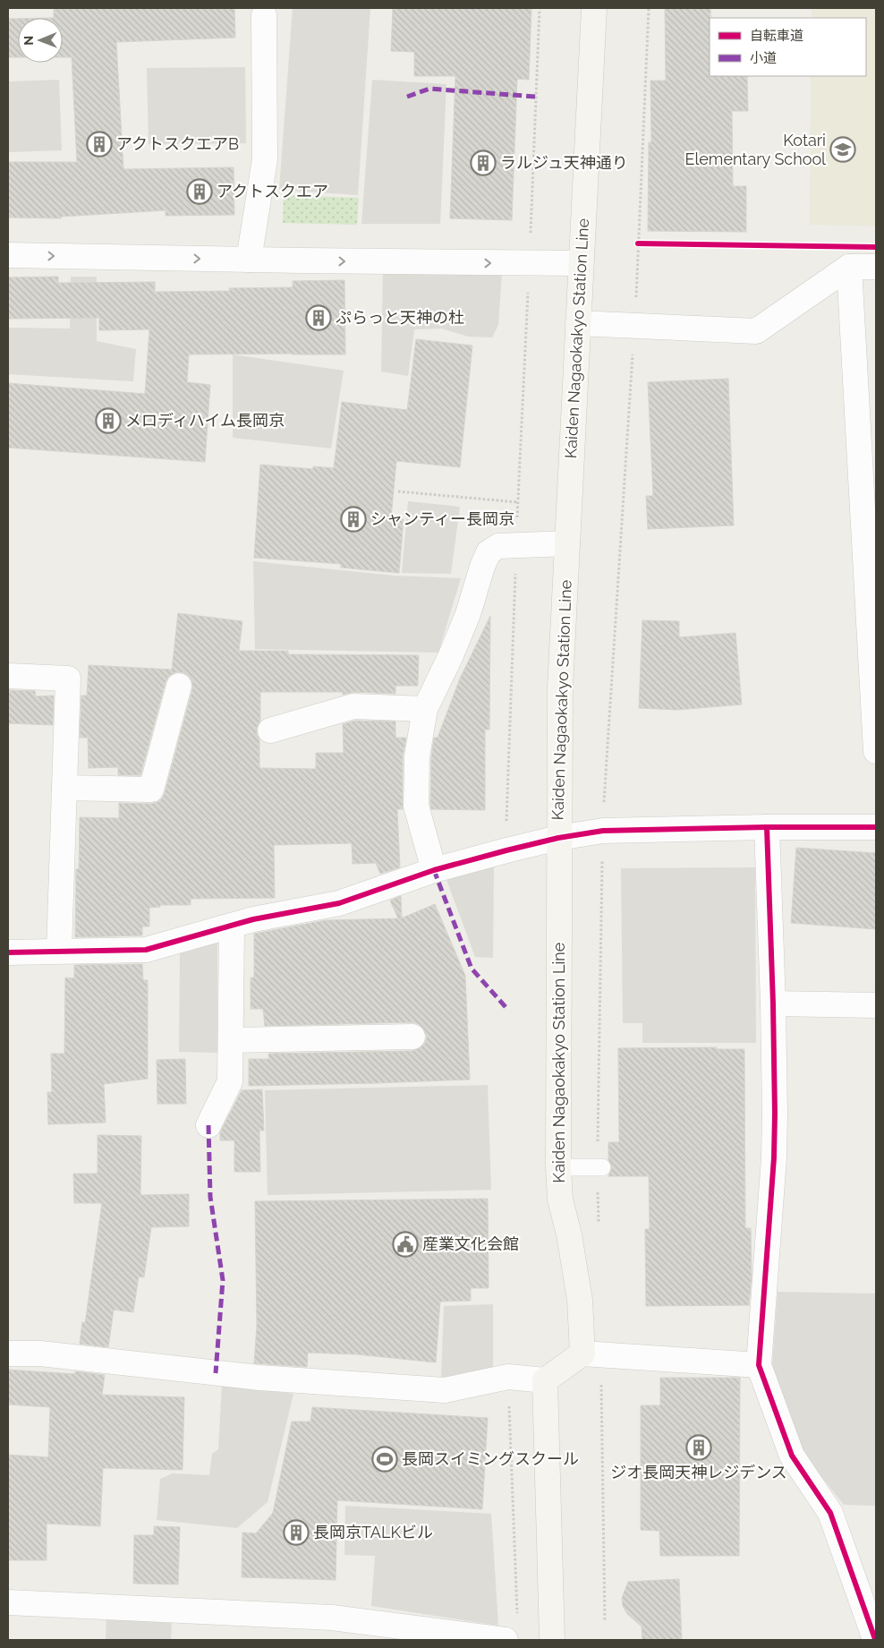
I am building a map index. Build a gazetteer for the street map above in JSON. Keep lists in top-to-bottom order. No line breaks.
{"streets":{"main road":["Kaiden Nagaokakyo Station Line"]},"places":{"building":["アクトスクエアB","ラルジュ天神通り","アクトスクエア","ぷらっと天神の杜","メロディハイム長岡京","シャンティー長岡京","ジオ長岡天神レジデンス","長岡京TALKビル"],"school or university":["Kotari Elementary School"],"public building":["産業文化会館"],"sports":["長岡スイミングスクール"]},"legend":["自転車道","小道"],"north":"left"}
